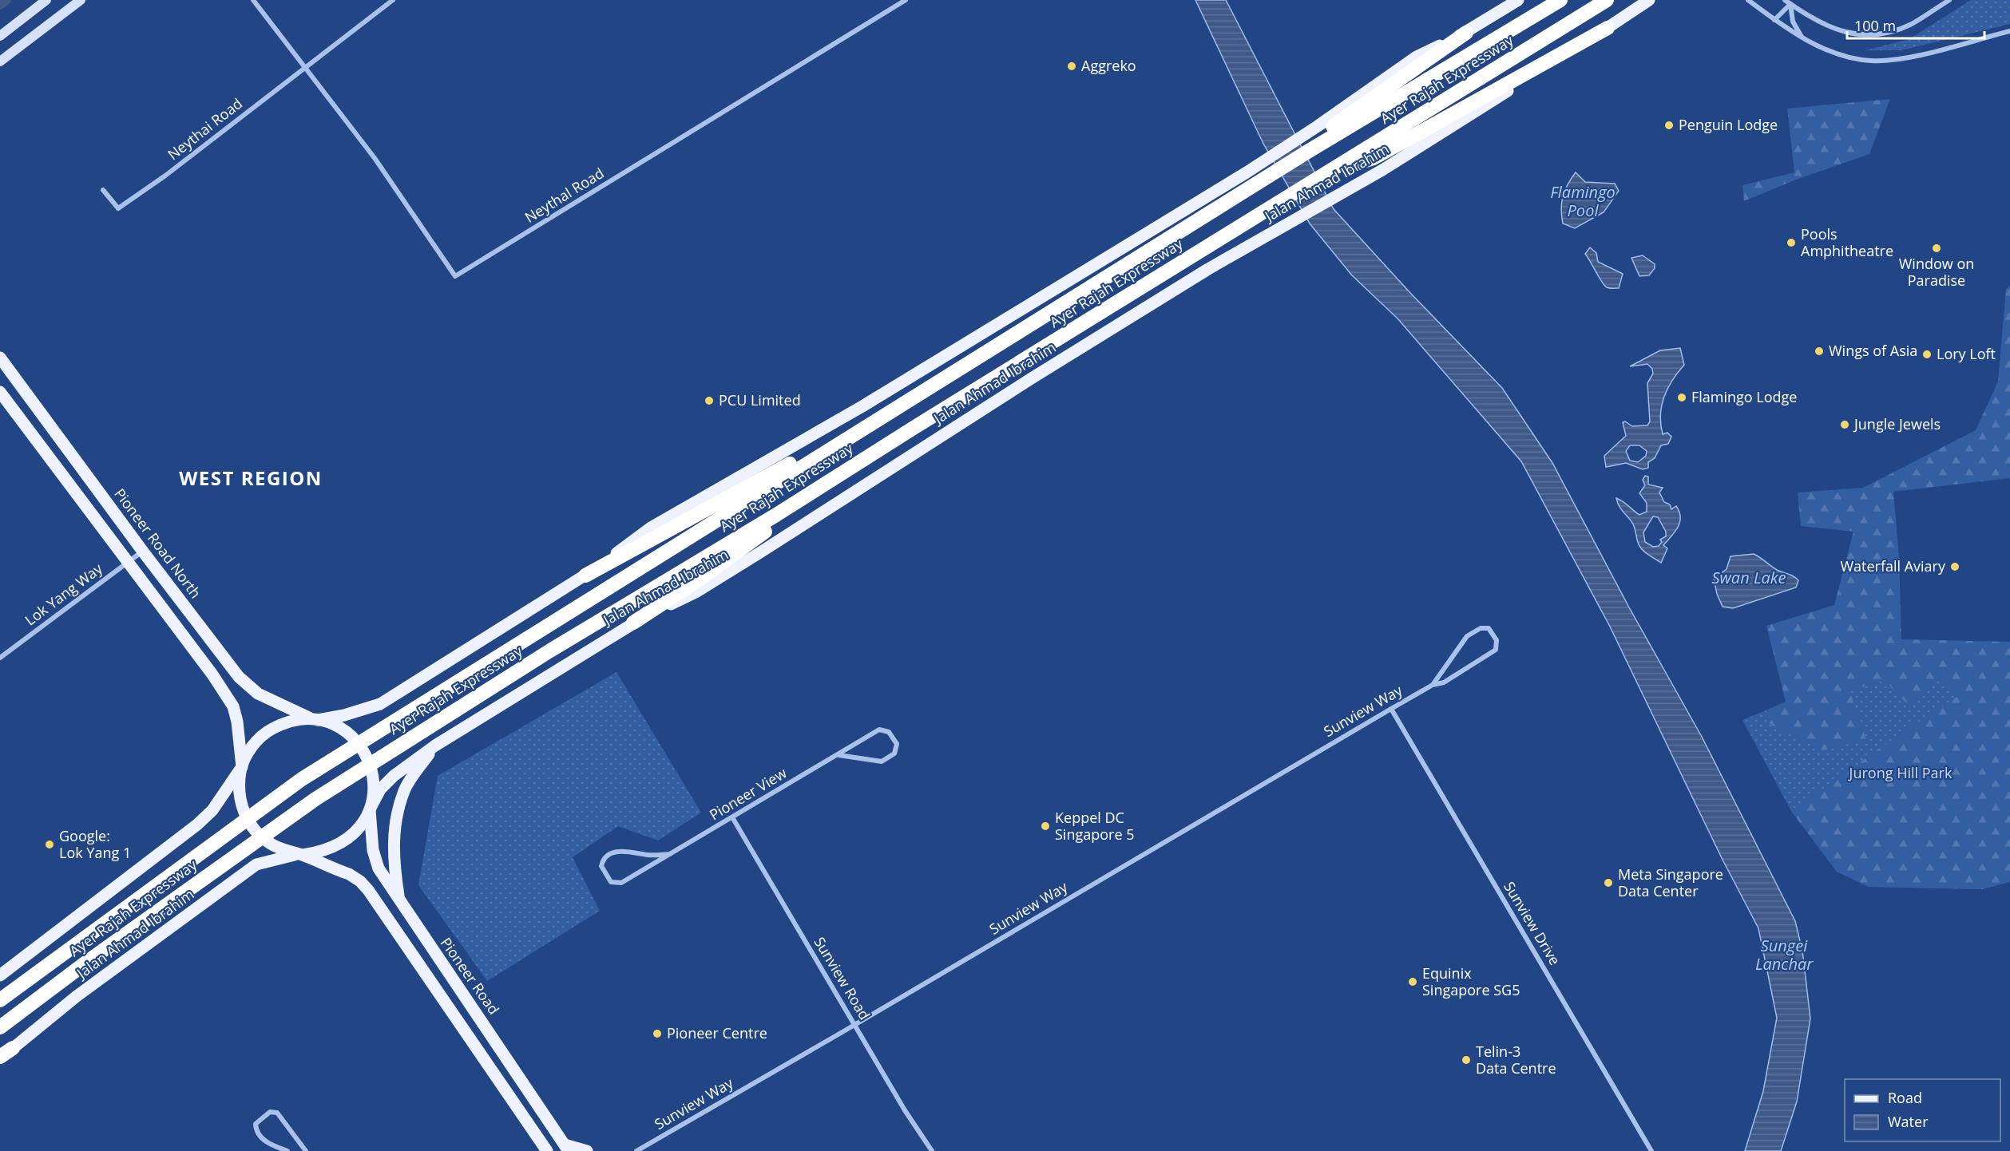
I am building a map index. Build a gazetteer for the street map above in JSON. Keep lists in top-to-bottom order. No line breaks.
{"streets":{"highway":["Ayer Rajah Expressway"],"main road":["Jalan Ahmad Ibrahim","Pioneer Road North","Pioneer Road"],"street":["Neythai Road","Neythal Road","Lok Yang Way","Sunview Way","Pioneer View","Sunview Drive","Sunview Road"]},"crossings":[["Neythai Road","Neythal Road"],["Jalan Ahmad Ibrahim","Pioneer Road North"],["Jalan Ahmad Ibrahim","Pioneer Road"],["Pioneer Road North","Lok Yang Way"],["Pioneer Road North","Pioneer Road"],["Sunview Way","Sunview Drive"],["Sunview Way","Sunview Road"],["Pioneer View","Sunview Road"]],"districts":["WEST REGION"],"water":["Flamingo Pool","Swan Lake","Sungei Lanchar"],"parks":["Jurong Hill Park"],"places":["Aggreko","Penguin Lodge","Pools Amphitheatre","Window on Paradise","Wings of Asia","Lory Loft","Flamingo Lodge","PCU Limited","Jungle Jewels","Waterfall Aviary","Keppel DC Singapore 5","Google: Lok Yang 1","Meta Singapore Data Center","Equinix Singapore SG5","Pioneer Centre","Telin-3 Data Centre"],"legend":["Road","Water"],"scale_bar":"100 m"}
